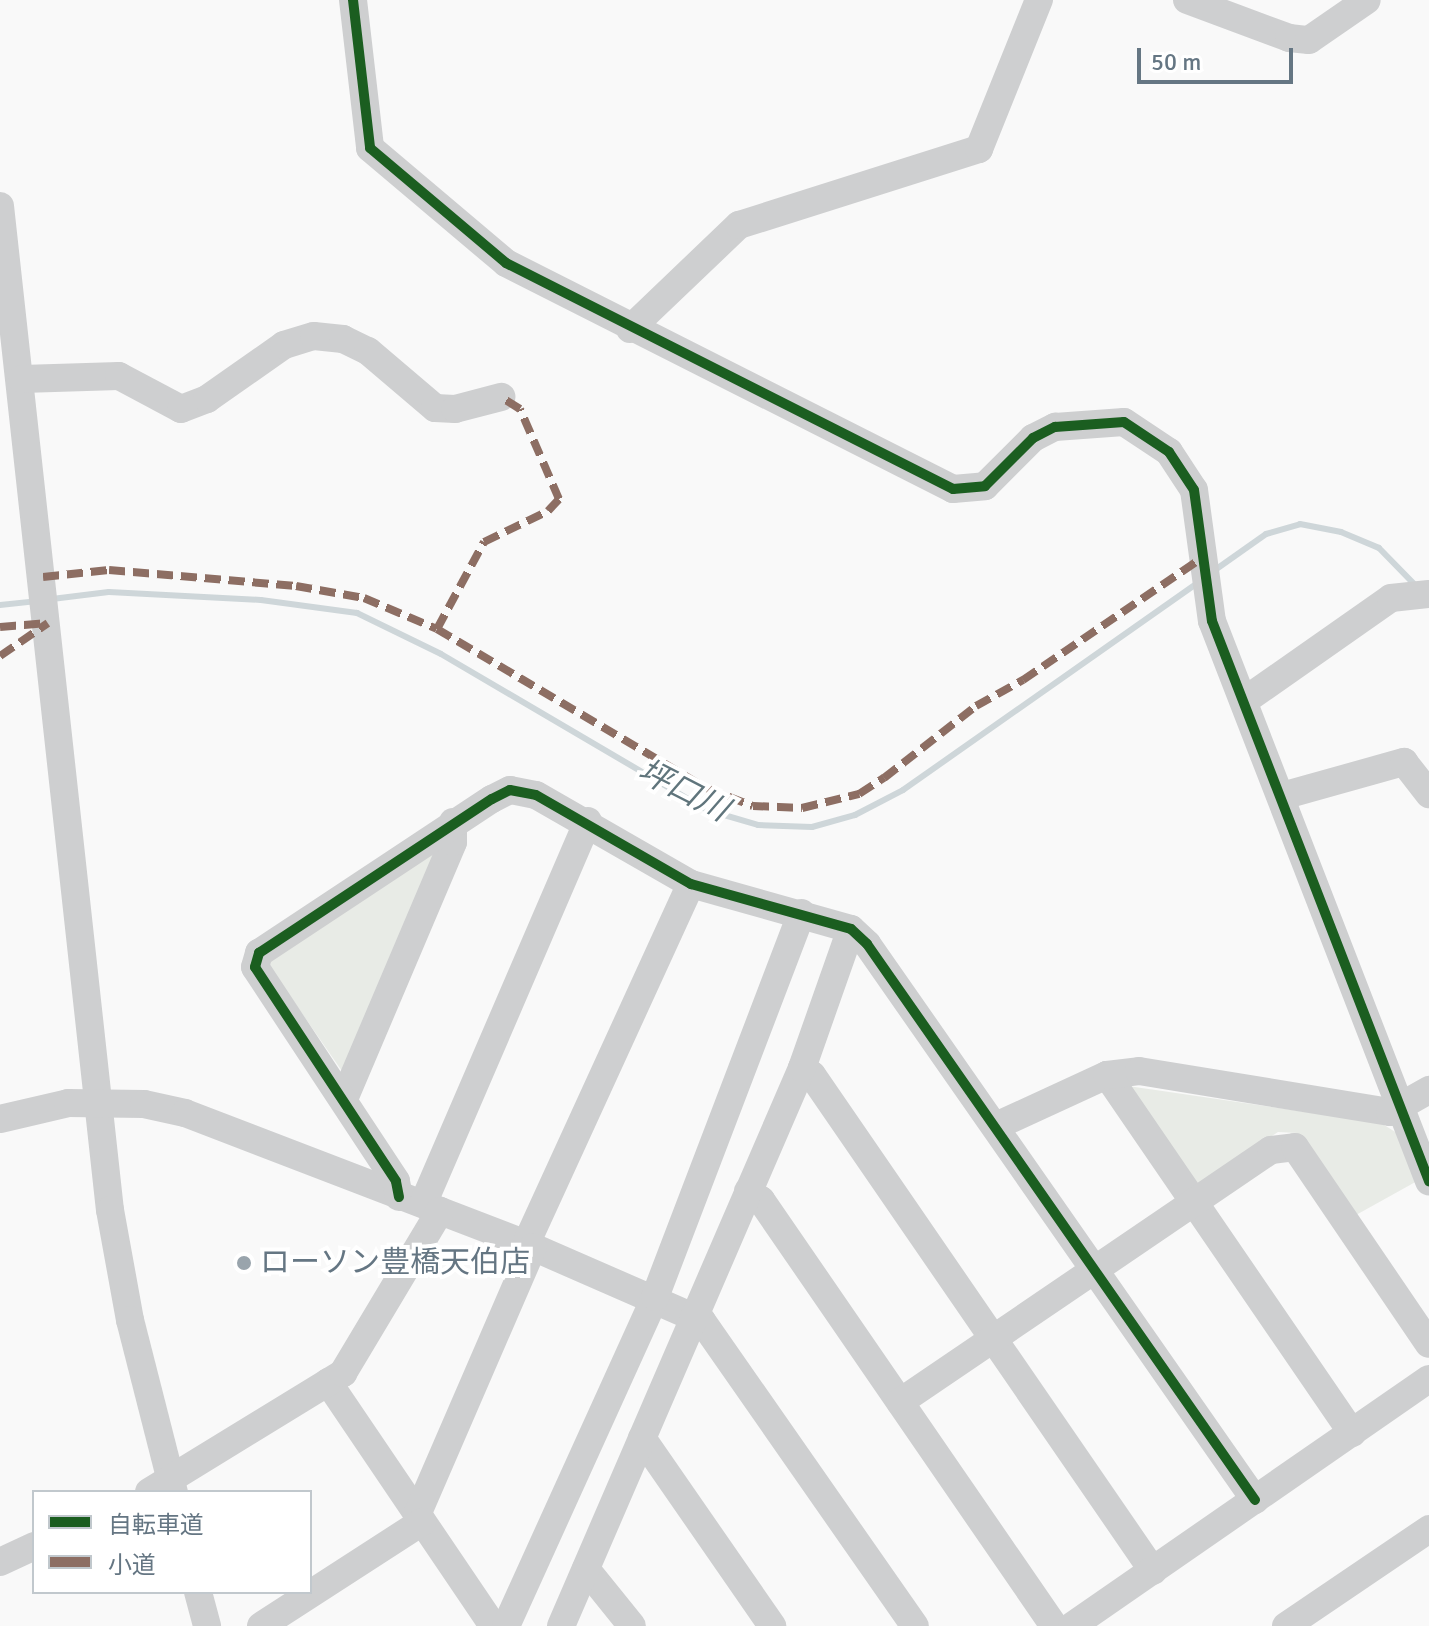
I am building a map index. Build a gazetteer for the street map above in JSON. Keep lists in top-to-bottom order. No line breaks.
{"water":["坪口川"],"places":["ローソン豊橋天伯店"],"legend":["自転車道","小道"],"scale_bar":"50 m"}
